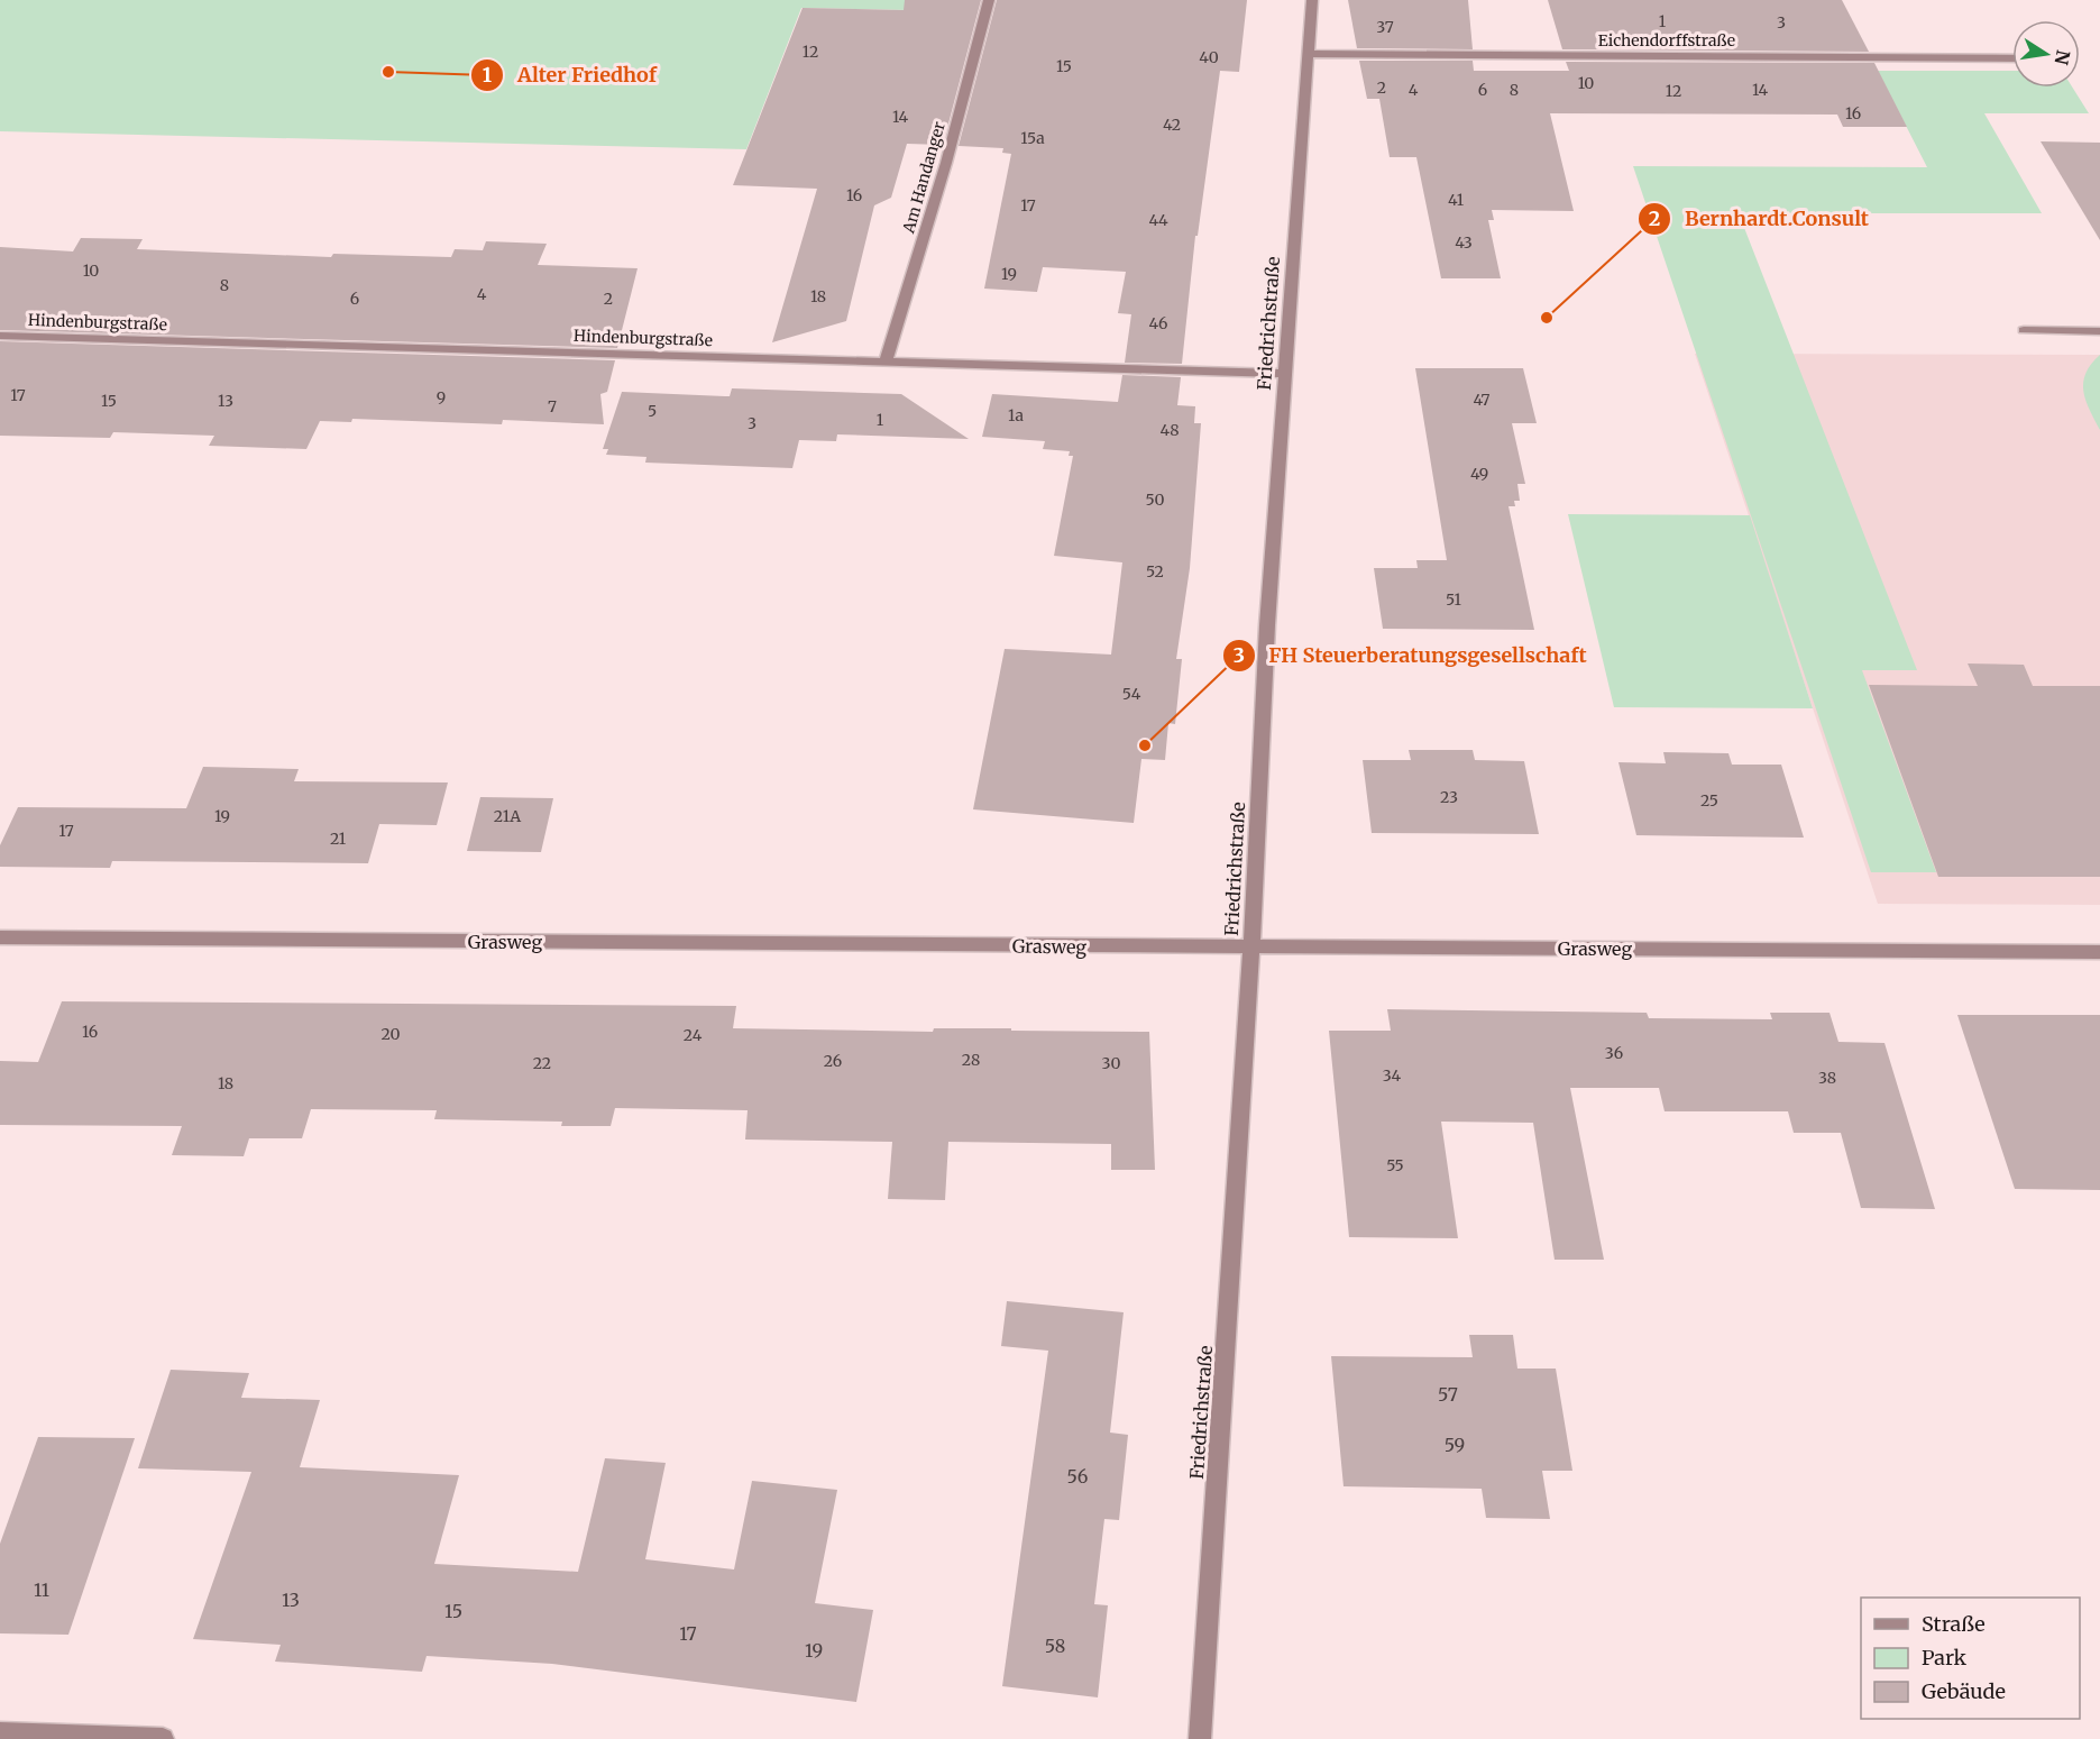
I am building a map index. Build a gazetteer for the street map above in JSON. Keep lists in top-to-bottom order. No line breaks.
{"streets":{"street":["Eichendorffstraße","Am Handanger","Hindenburgstraße","Friedrichstraße","Grasweg"]},"crossings":[["Eichendorffstraße","Friedrichstraße"],["Am Handanger","Hindenburgstraße"],["Hindenburgstraße","Friedrichstraße"],["Friedrichstraße","Grasweg"]],"places":["Alter Friedhof","Bernhardt.Consult","FH Steuerberatungsgesellschaft"],"house_numbers":["1","3","37","12","40","15","10","2","4","6","8","14","12","16","14","42","15a","16","41","17","44","43","10","19","8","4","18","6","2","46","17","9","47","15","13","7","5","1a","1","3","48","49","50","52","51","54","23","25","19","21A","17","21","16","20","24","36","28","26","22","30","34","38","18","55","57","59","56","11","13","15","17","58","19"],"legend":["Straße","Park","Gebäude"],"north":"right"}
